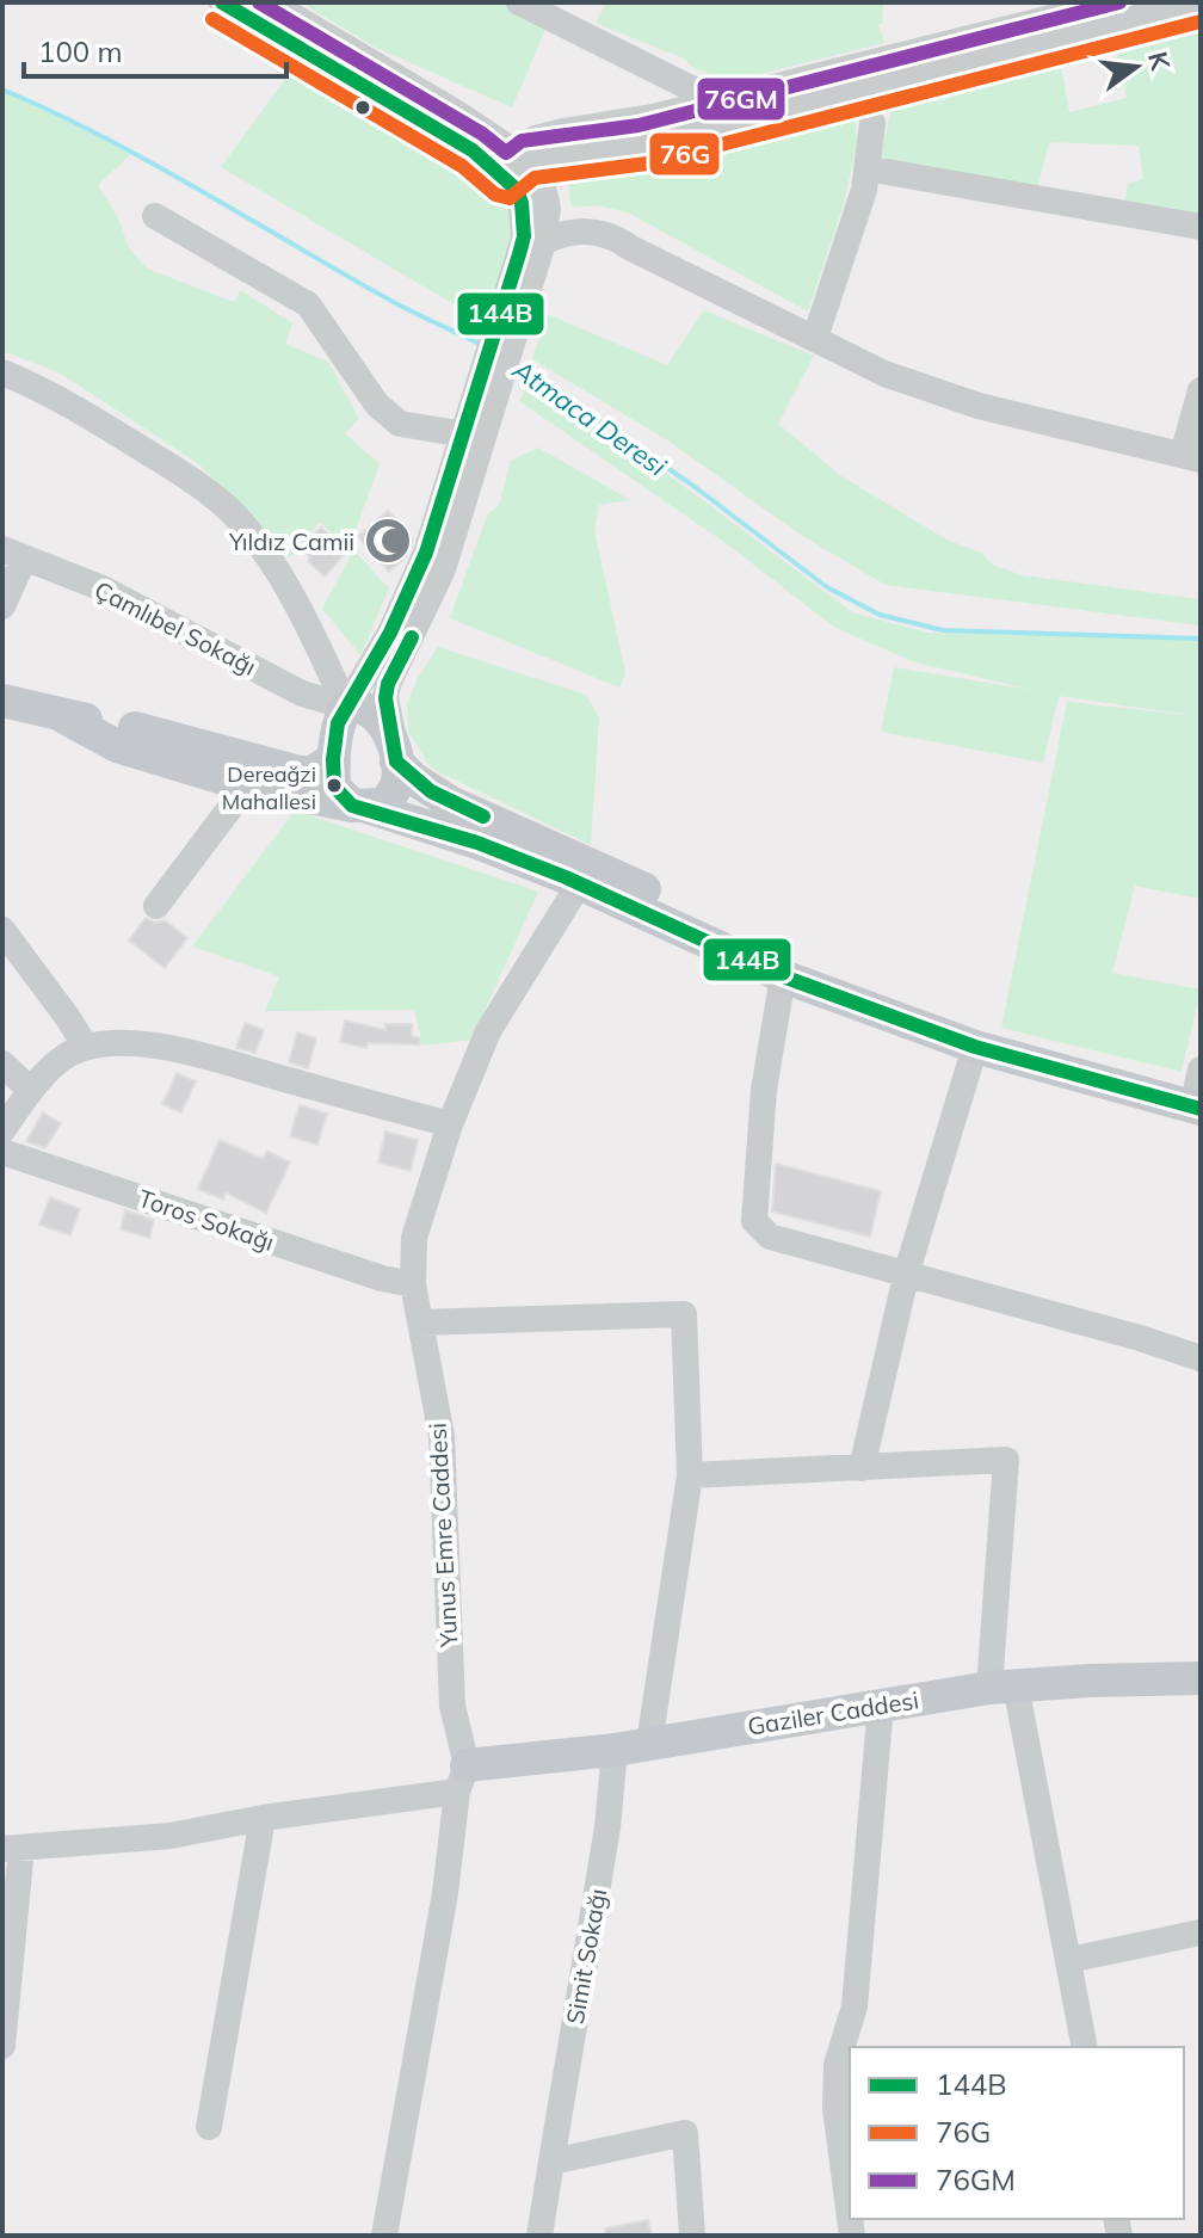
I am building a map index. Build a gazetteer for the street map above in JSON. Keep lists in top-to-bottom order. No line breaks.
{"streets":{"main road":["Gaziler Caddesi"],"street":["Çamlıbel Sokağı","Toros Sokağı","Yunus Emre Caddesi","Simit Sokağı"]},"crossings":[["Toros Sokağı","Yunus Emre Caddesi"],["Yunus Emre Caddesi","Gaziler Caddesi"],["Gaziler Caddesi","Simit Sokağı"]],"water":["Atmaca Deresi"],"places":{"mosque":["Yıldız Camii"],"other":["Dereağzi Mahallesi"]},"lines":["transit line 144B","transit line 76GM","transit line 76G"],"legend":["144B","76G","76GM"],"scale_bar":"100 m","north":"right"}
